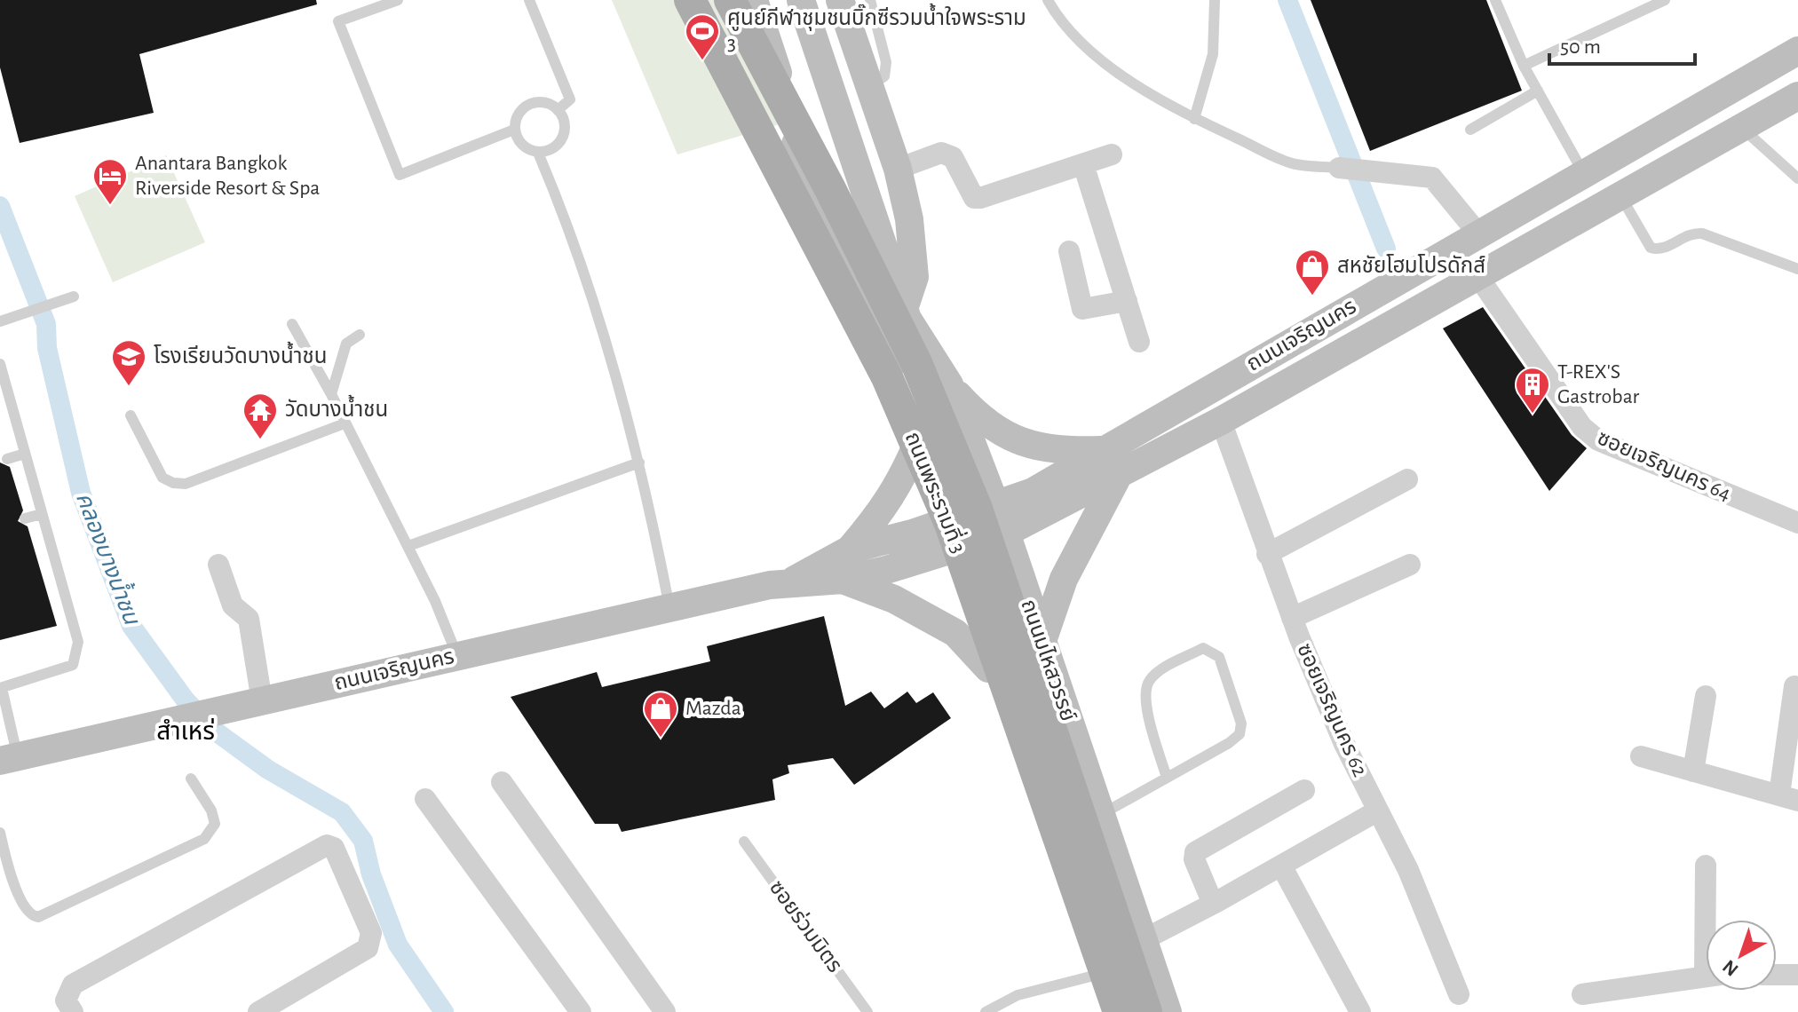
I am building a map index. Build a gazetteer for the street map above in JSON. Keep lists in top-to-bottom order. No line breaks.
{"streets":{"main road":["ถนนเจริญนคร","ถนนพระรามที่ 3","ถนนมไหสวรรย์"],"street":["ซอยเจริญนคร 64","ซอยเจริญนคร 62"],"lane":["ซอยร่วมมิตร"]},"crossings":[["ถนนเจริญนคร","ซอยเจริญนคร 64"],["ถนนเจริญนคร","ถนนมไหสวรรย์"],["ถนนเจริญนคร","ซอยเจริญนคร 62"]],"districts":["สำเหร่"],"water":["คลองบางน้ำชน"],"places":{"sports":["ศูนย์กีฬาชุมชนบิ๊กซีรวมน้ำใจพระราม 3"],"hotel":["Anantara Bangkok Riverside Resort & Spa"],"shop":["สหชัยโฮมโปรดักส์","Mazda"],"school or university":["โรงเรียนวัดบางน้ำชน"],"building":["T-REX'S Gastrobar"],"temple":["วัดบางน้ำชน"]},"scale_bar":"50 m","north":"bottom left"}
